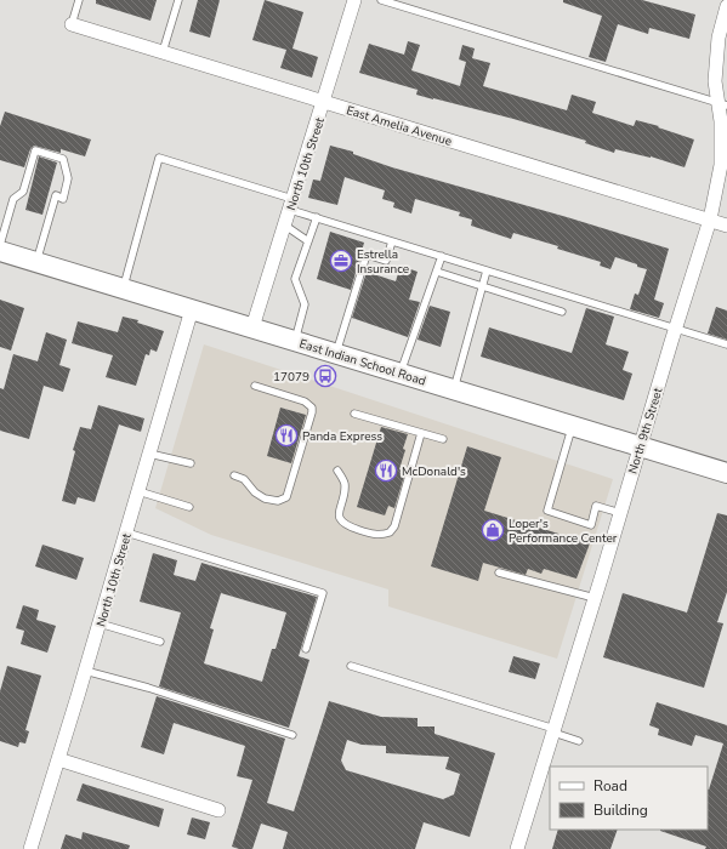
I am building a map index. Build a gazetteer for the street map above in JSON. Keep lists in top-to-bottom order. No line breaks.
{"streets":{"main road":["East Indian School Road"],"street":["East Amelia Avenue","North 10th Street","North 9th Street"]},"crossings":[["East Amelia Avenue","North 10th Street"],["East Amelia Avenue","North 9th Street"],["North 10th Street","East Indian School Road"],["East Indian School Road","North 9th Street"]],"places":{"office":["Estrella Insurance"],"bus stop":["17079"],"restaurant":["Panda Express","McDonald's"],"shop":["Loper's Performance Center"]},"legend":["Road","Building"]}
